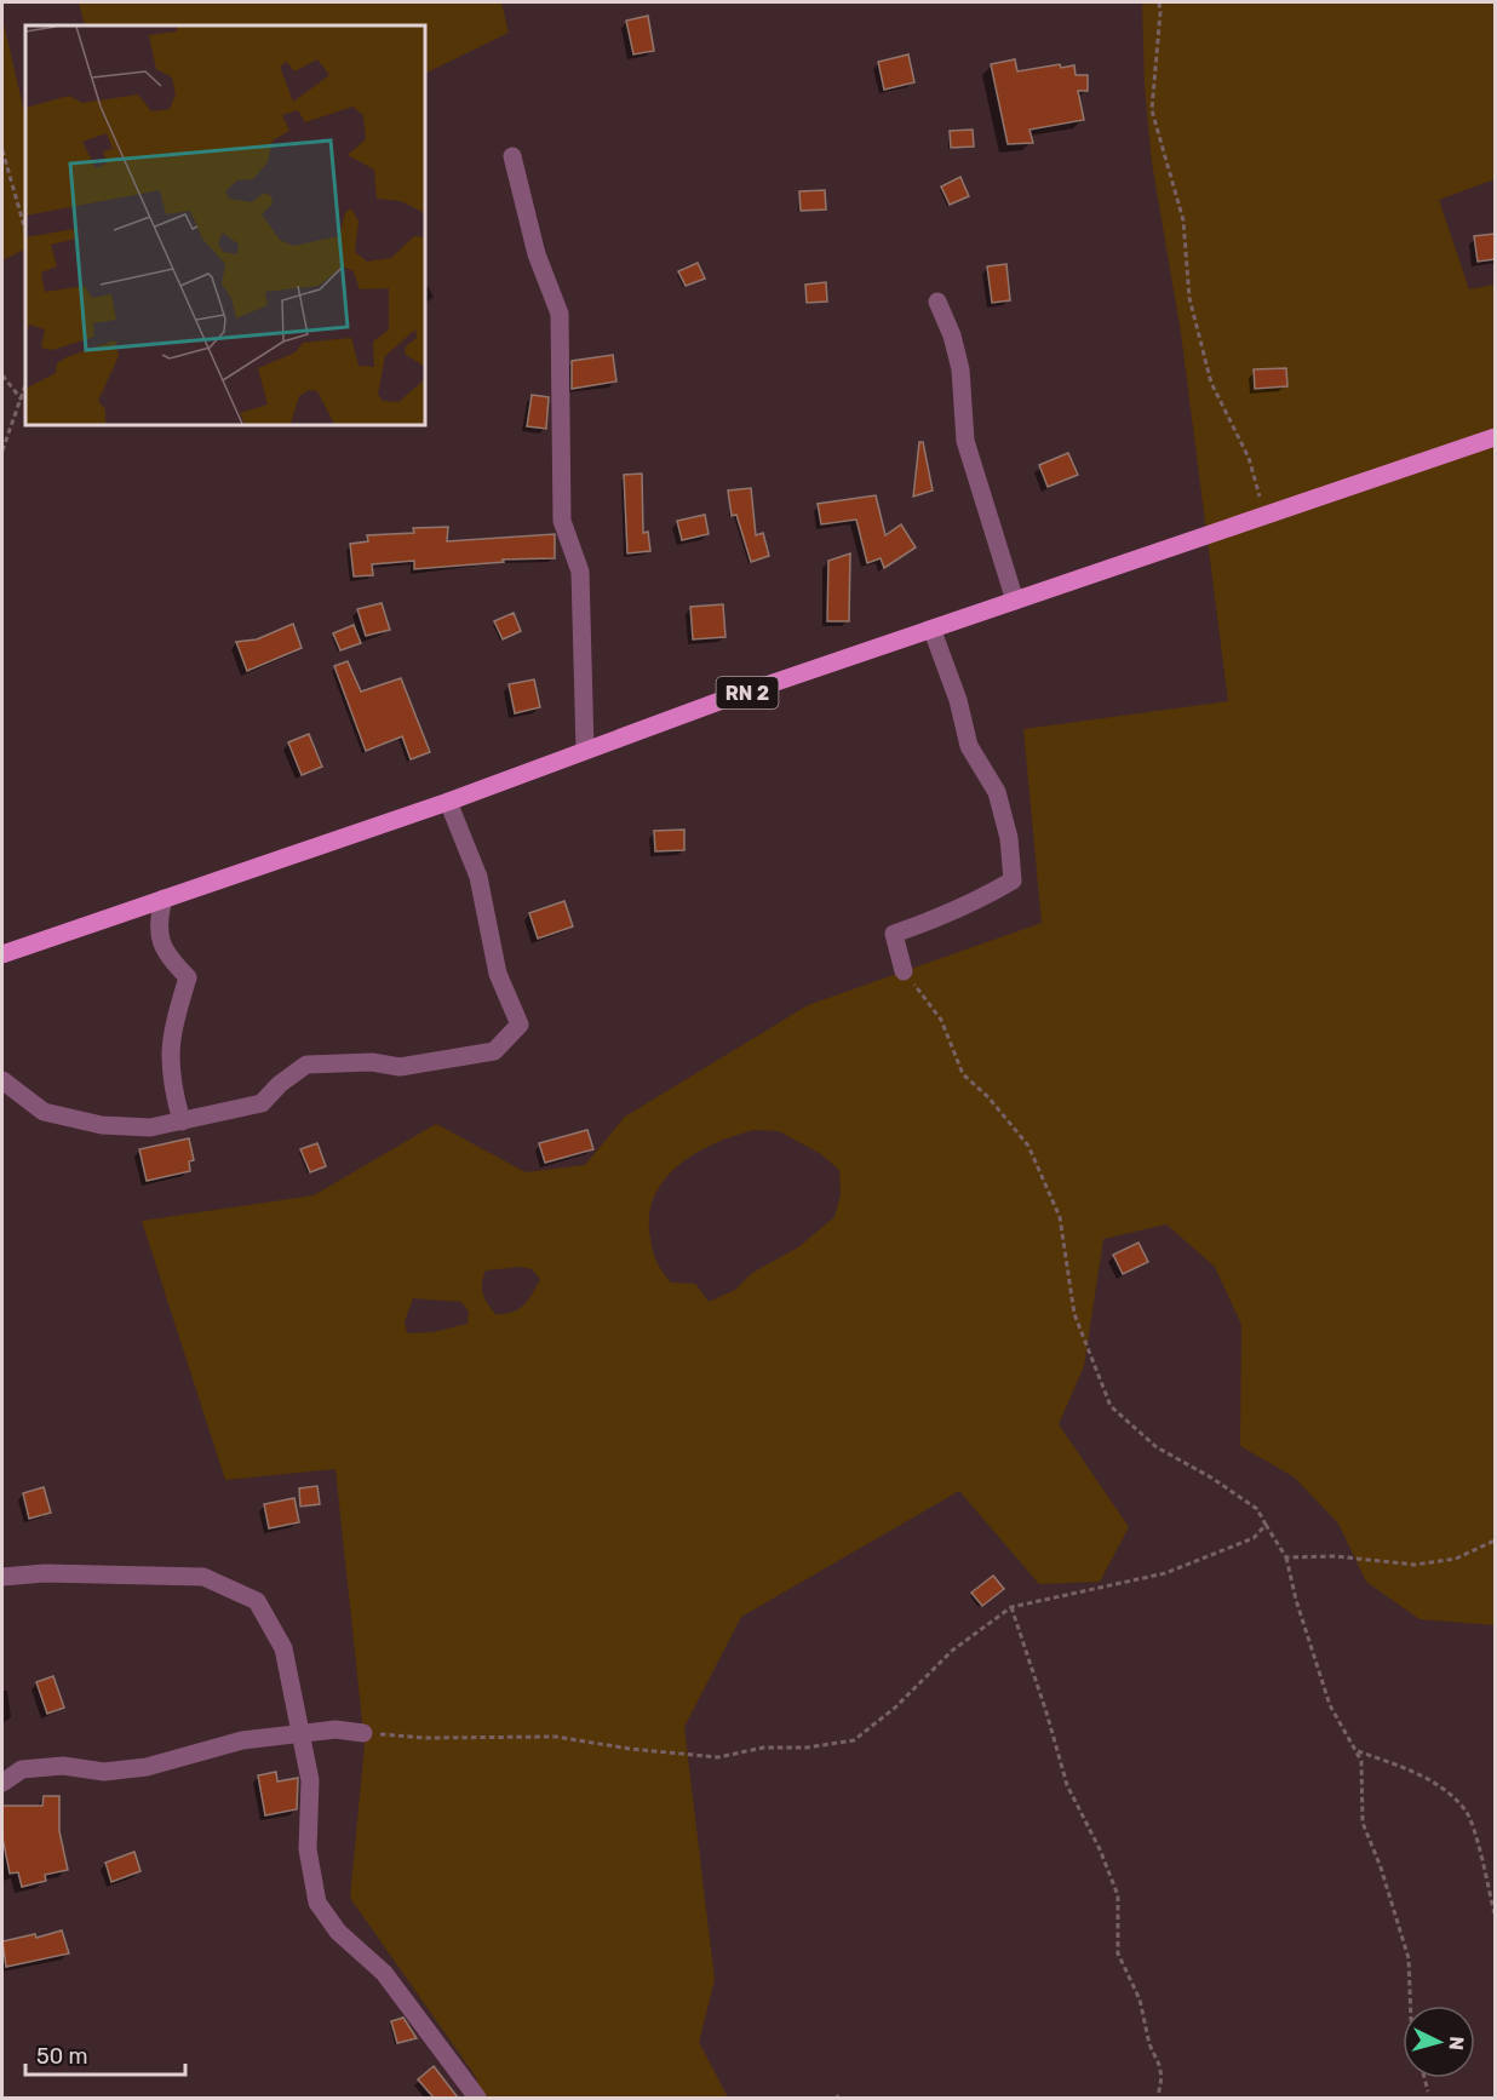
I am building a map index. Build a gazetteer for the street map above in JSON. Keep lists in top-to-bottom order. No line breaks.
{"streets":{"main road":["RN 2"]},"scale_bar":"50 m","north":"right"}
